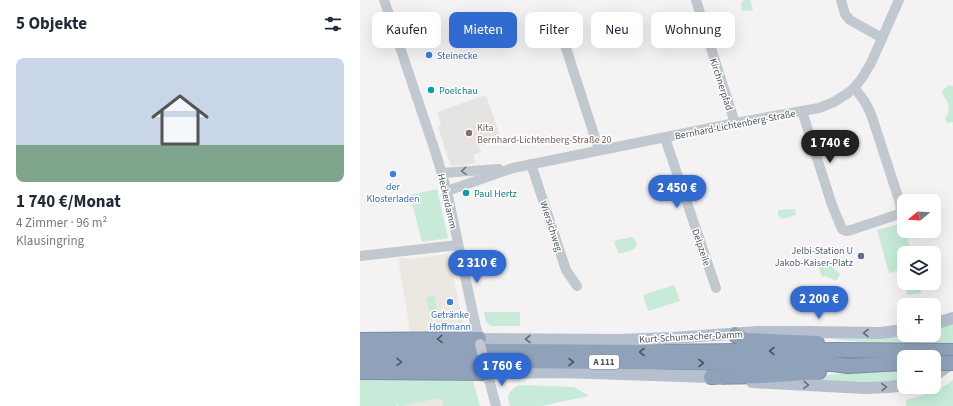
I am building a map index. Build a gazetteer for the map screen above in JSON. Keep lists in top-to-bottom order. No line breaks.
{"streets":{"highway":["A 111"],"main road":["Kurt-Schumacher-Damm"],"street":["Kirchnerpfad","Bernhard-Lichtenberg-Straße","Heckerdamm","Wiersichweg","Delpzeile"]},"crossings":[["Kirchnerpfad","Bernhard-Lichtenberg-Straße"],["Bernhard-Lichtenberg-Straße","Heckerdamm"],["Bernhard-Lichtenberg-Straße","Wiersichweg"],["Bernhard-Lichtenberg-Straße","Delpzeile"],["Heckerdamm","Kurt-Schumacher-Damm"]],"places":["Steinecke","Poelchau","Kita Bernhard-Lichtenberg-Straße 20","der Klosterladen","Paul Hertz","Jelbi-Station U Jakob-Kaiser-Platz","Getränke Hoffmann"],"north":"left","page":{"heading":"5 Objekte","chip":["Kaufen","Mieten","Filter","Neu","Wohnung"],"list":[{"name":"1 740 €/Monat","note":"4 Zimmer · 96 m² · Klausingring"}],"price":["1 740 €","2 450 €","2 310 €","2 200 €","1 760 €"],"map_buttons":["+","−"]}}
